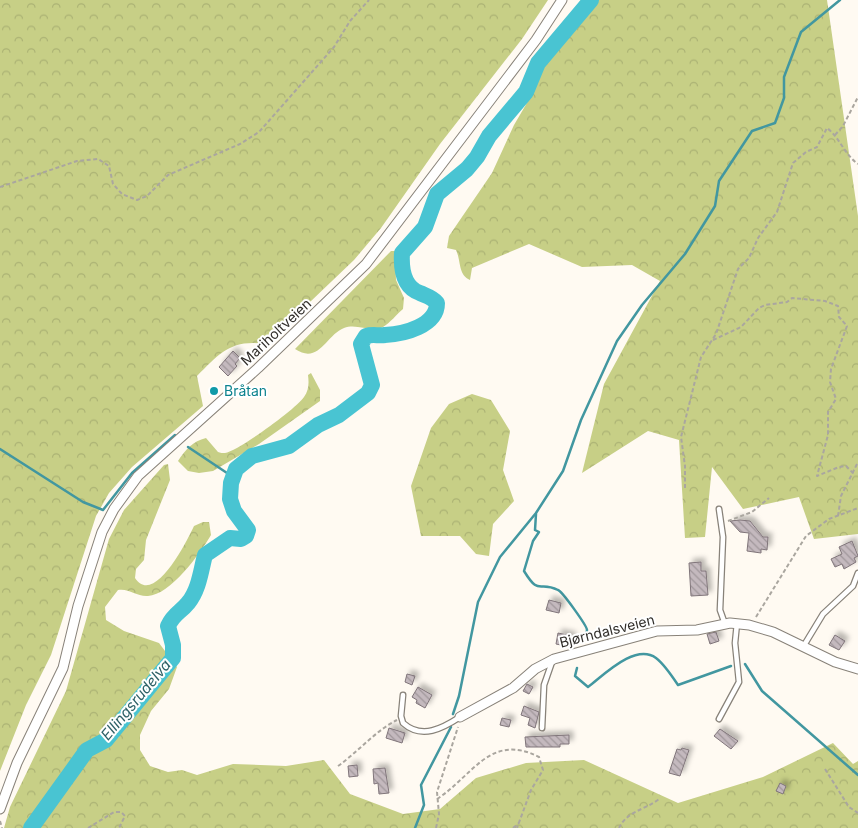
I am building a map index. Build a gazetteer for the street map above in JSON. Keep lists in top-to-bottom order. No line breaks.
{"streets":{"street":["Mariholtveien","Bjørndalsveien"]},"water":["Ellingsrudelva"],"places":["Bråtan"]}
